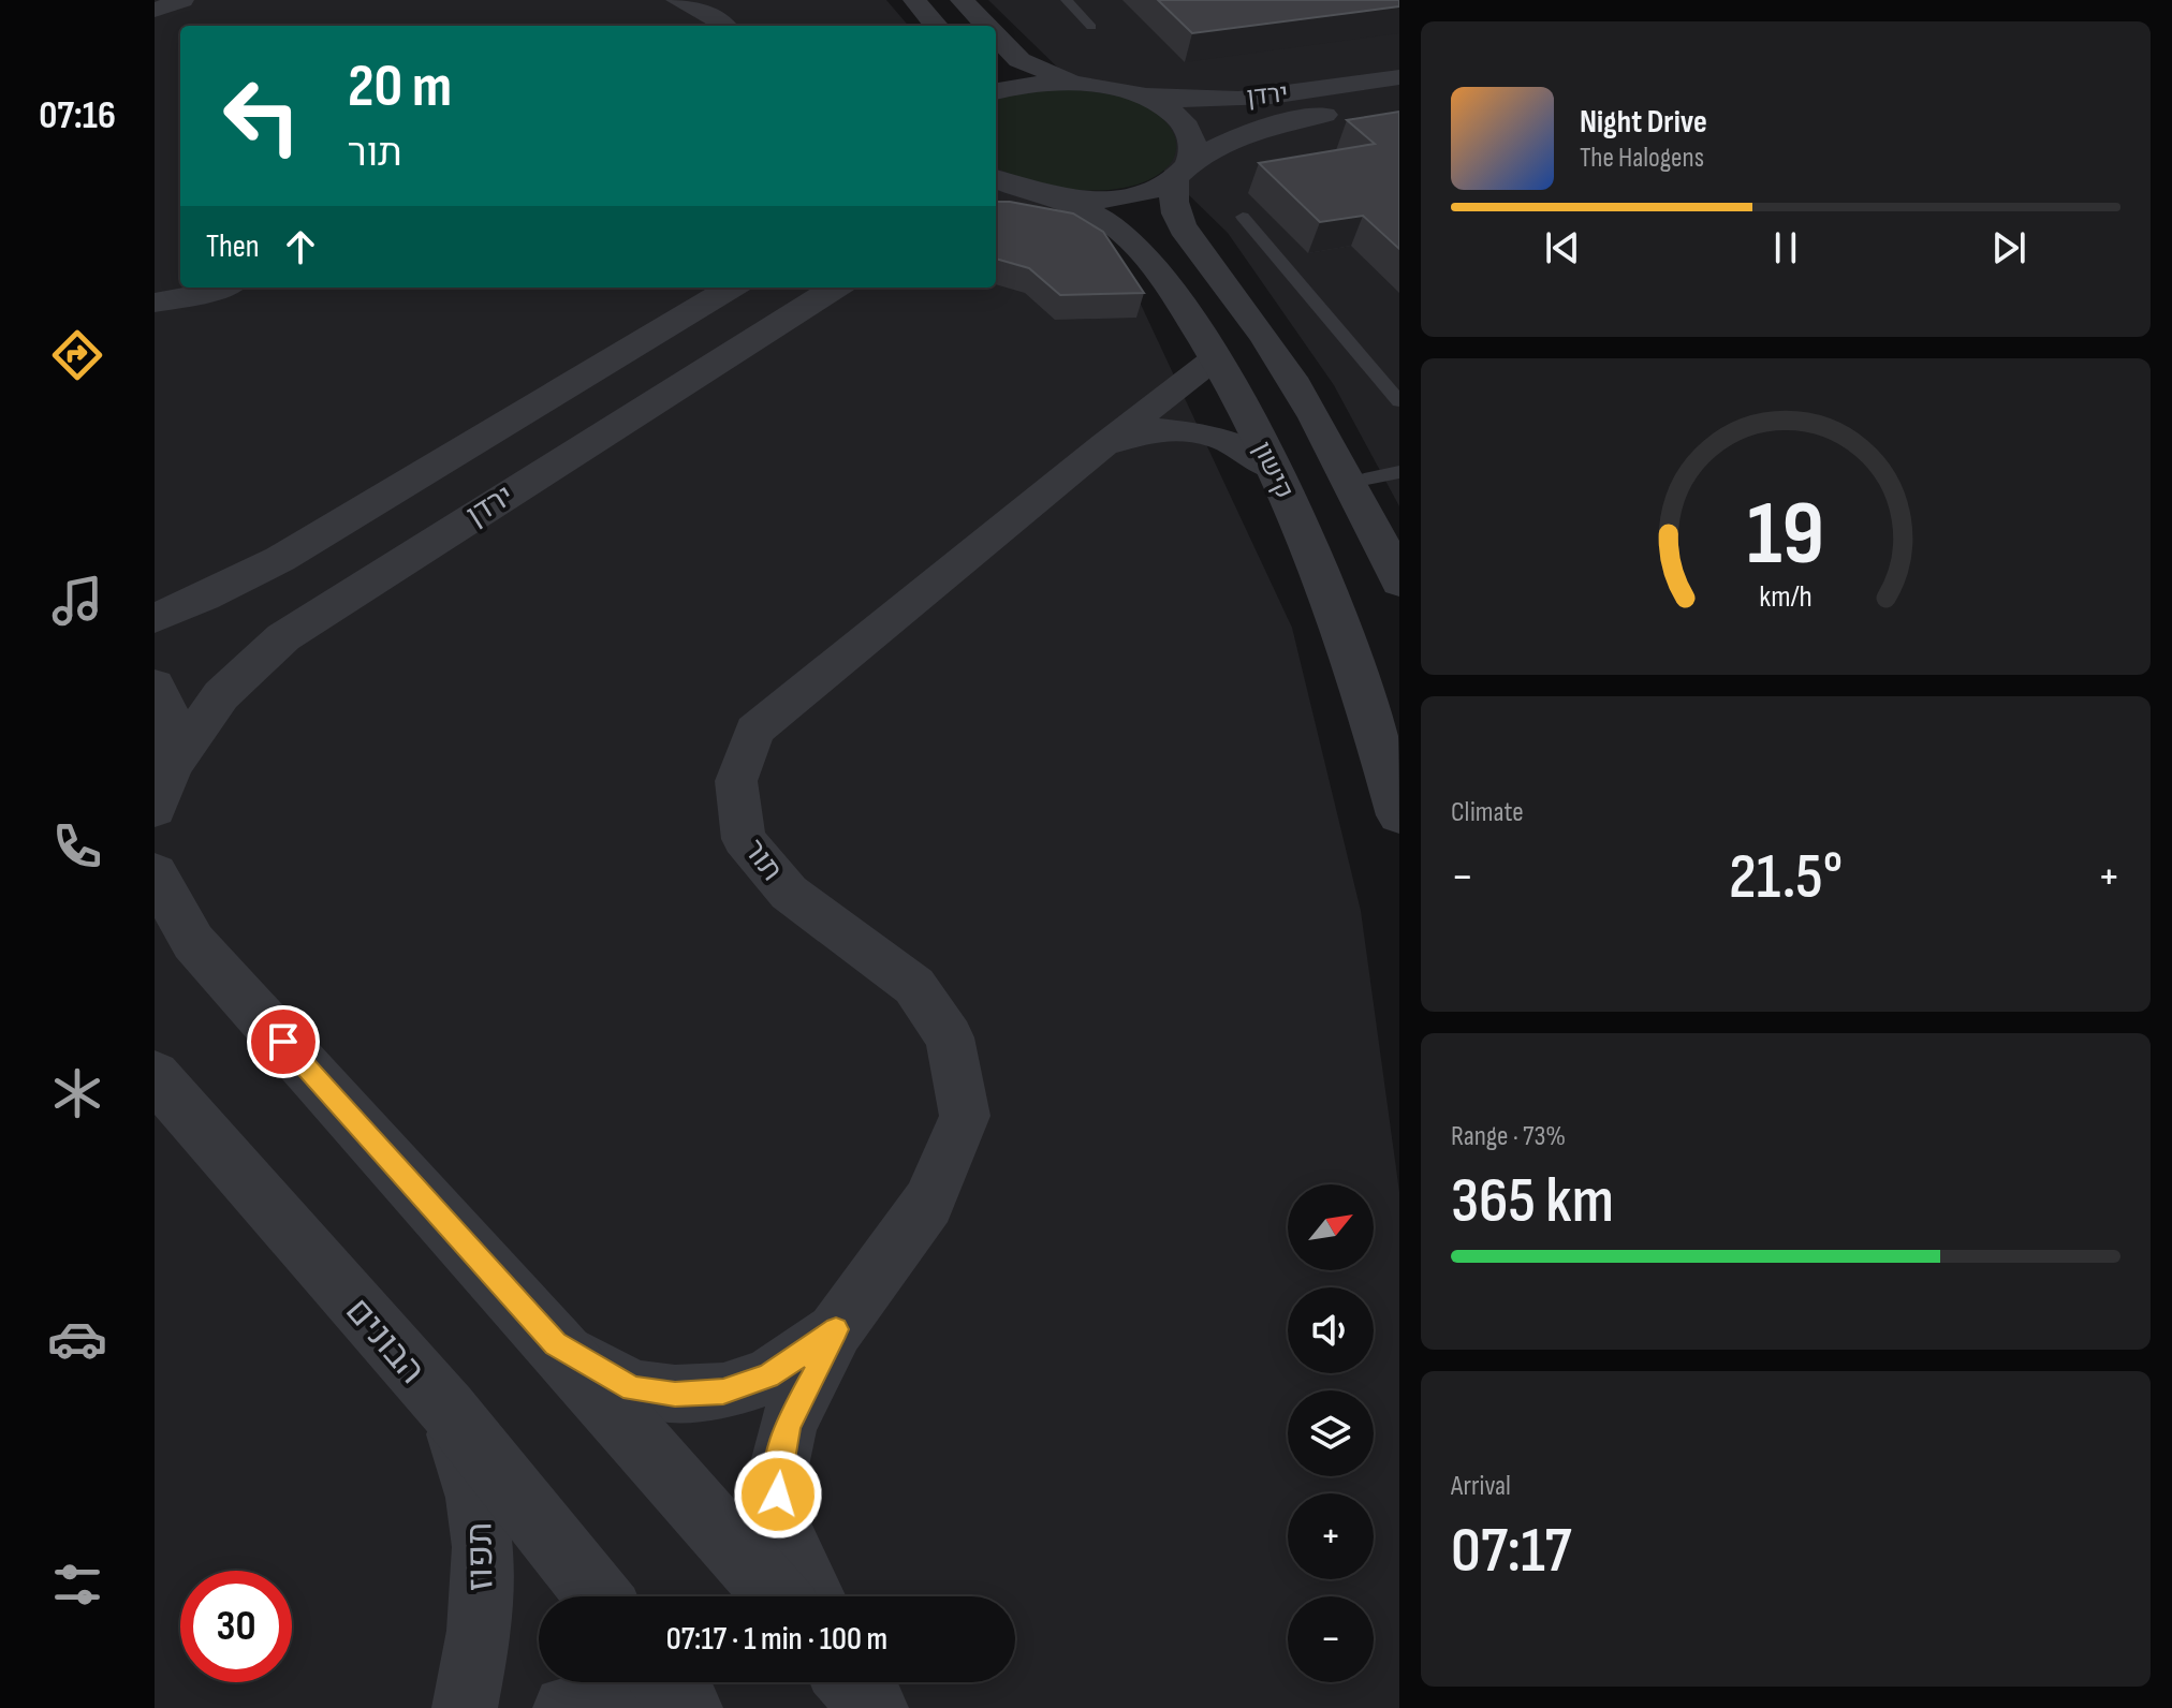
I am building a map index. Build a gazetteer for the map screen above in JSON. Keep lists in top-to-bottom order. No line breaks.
{"streets":{"street":["ירדן","קישון","תור","הבונים","תפוז"]},"crossings":[["ירדן","קישון"],["קישון","תור"],["הבונים","תפוז"]],"north":"top right","page":{"tabs":"07:16","turn":["20 m","תור"],"song":["Night Drive","The Halogens"],"then":"Then","tile":["Climate",["Range · 73%","365 km"],["Arrival","07:17"]],"heat":["−","21.5°","+"],"map_buttons":["+","−"],"limit":"30","trip":"07:17 · 1 min · 100 m","gauge":["19","km/h"]}}
